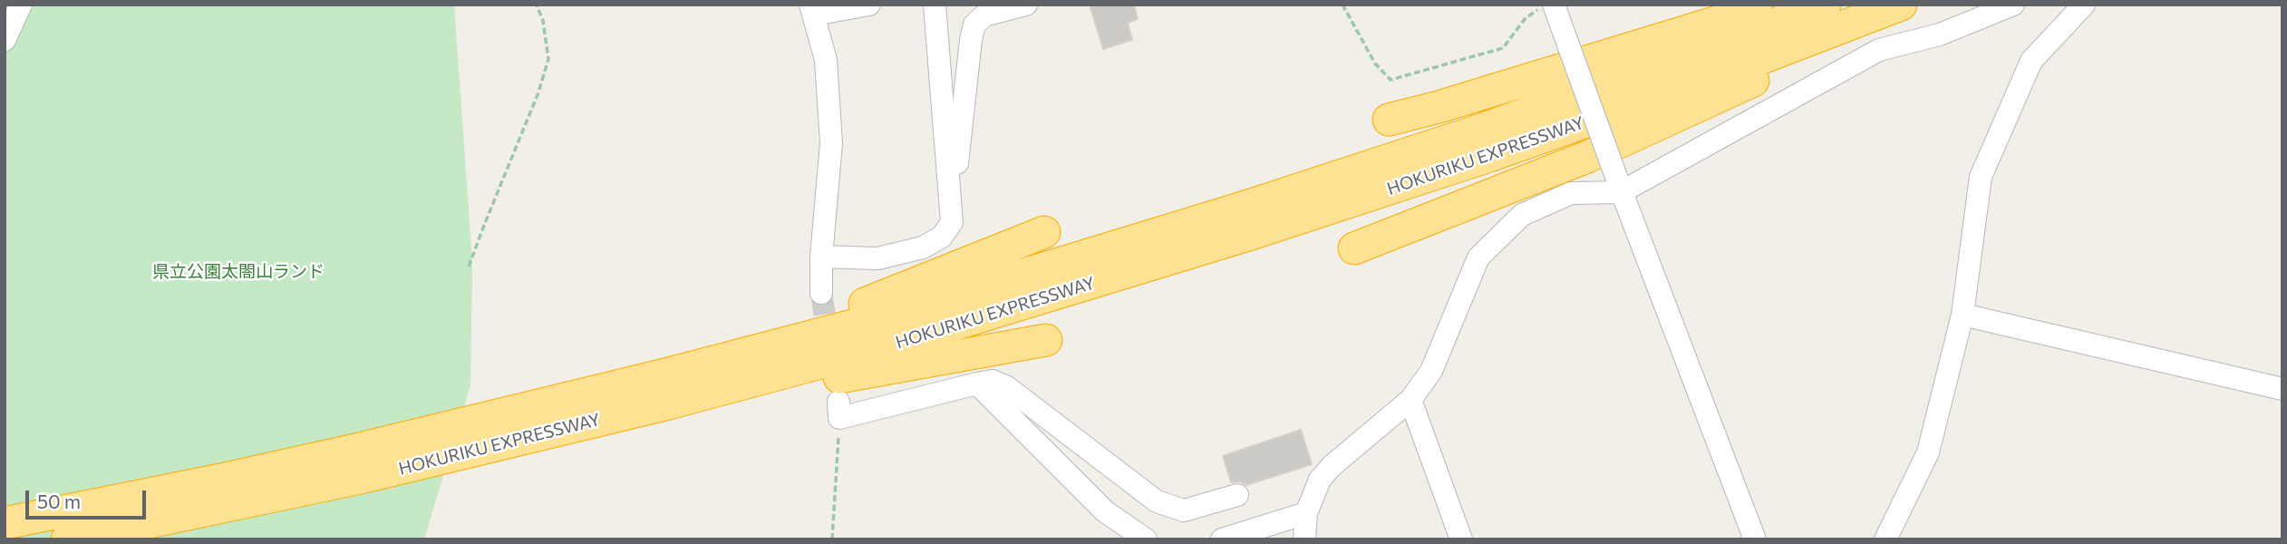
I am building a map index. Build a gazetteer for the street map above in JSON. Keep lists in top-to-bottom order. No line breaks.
{"streets":{"highway":["HOKURIKU EXPRESSWAY"]},"parks":["県立公園太閤山ランド"],"scale_bar":"50 m"}
